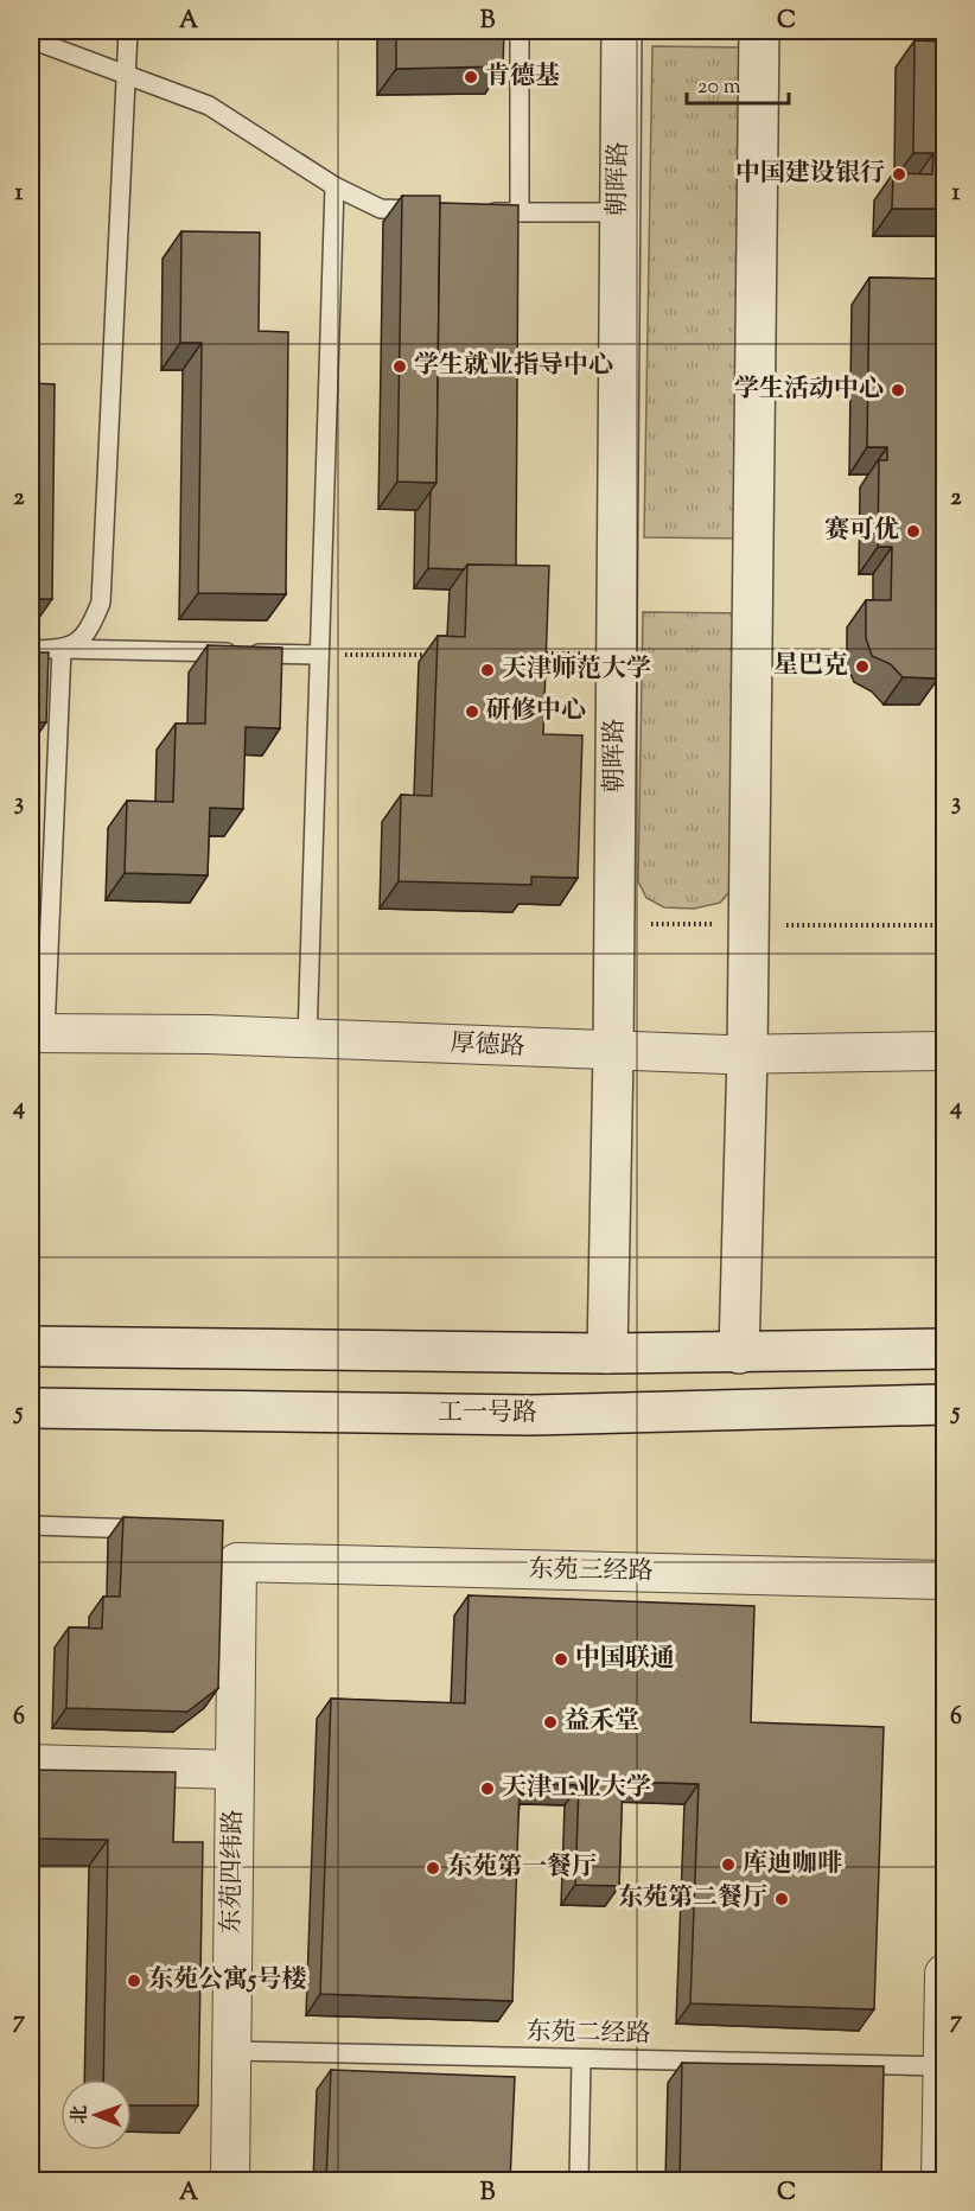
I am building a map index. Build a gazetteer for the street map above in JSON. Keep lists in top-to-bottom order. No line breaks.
{"streets":{"street":["朝晖路","厚德路","工一号路","东苑三经路","东苑四纬路"],"lane":["东苑二经路"]},"crossings":[["朝晖路","厚德路"],["东苑三经路","东苑四纬路"],["东苑四纬路","东苑二经路"]],"places":["肯德基","中国建设银行","学生就业指导中心","学生活动中心","赛可优","星巴克","天津师范大学","研修中心","中国联通","益禾堂","天津工业大学","库迪咖啡","东苑第一餐厅","东苑第二餐厅","东苑公寓5号楼"],"scale_bar":"20 m","north":"left","grid":{"columns":["A","B","C"],"rows":["1","2","3","4","5","6","7"]}}
